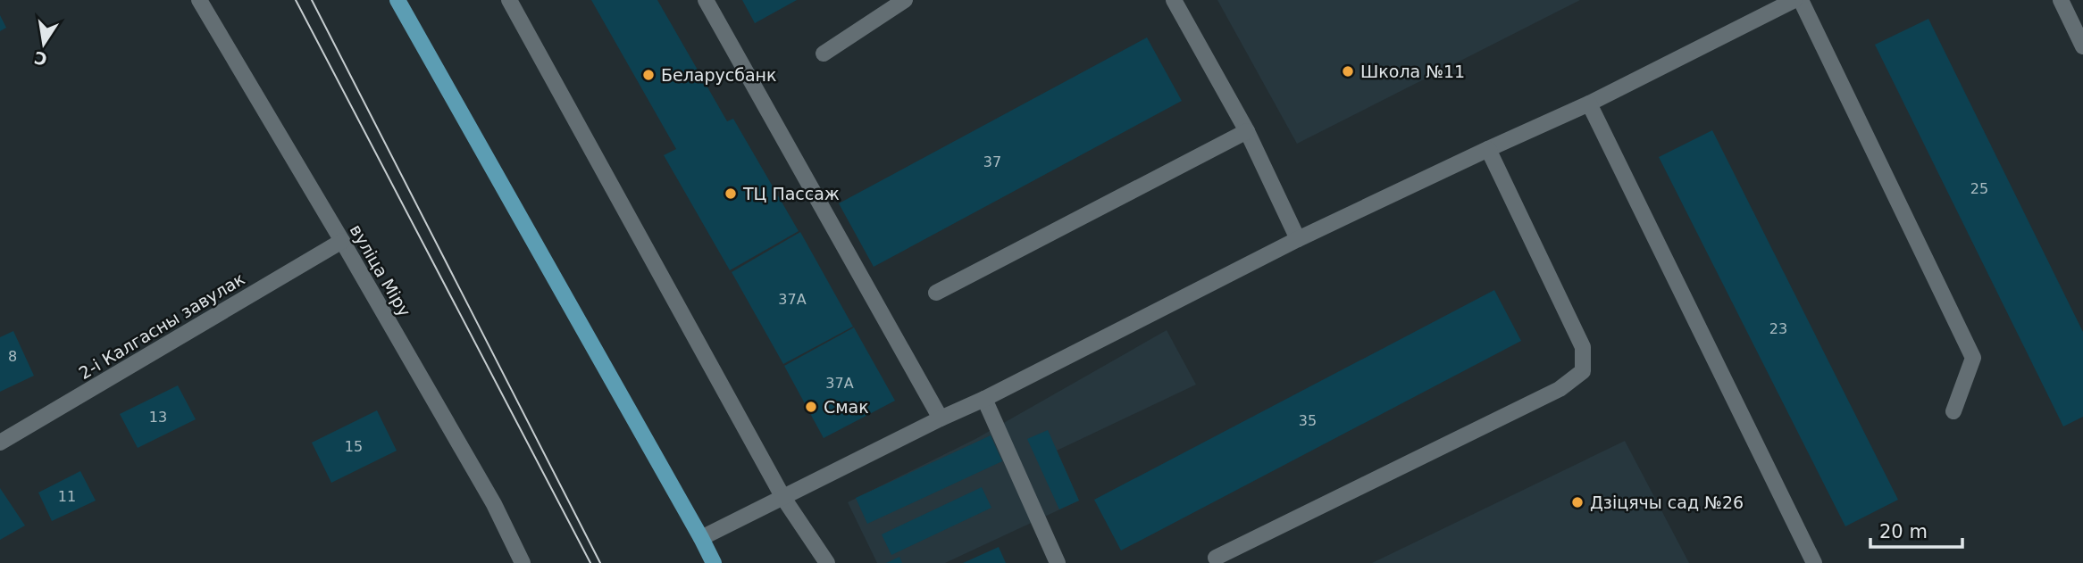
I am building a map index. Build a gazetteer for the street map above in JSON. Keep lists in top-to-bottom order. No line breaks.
{"streets":{"street":["вуліца Міру","2-і Калгасны завулак"]},"crossings":[["вуліца Міру","2-і Калгасны завулак"]],"places":["Школа №11","Беларусбанк","ТЦ Пассаж","Смак","Дзіцячы сад №26"],"house_numbers":["37","25","37А","23","8","37А","13","35","15","11"],"scale_bar":"20 m","north":"bottom"}
